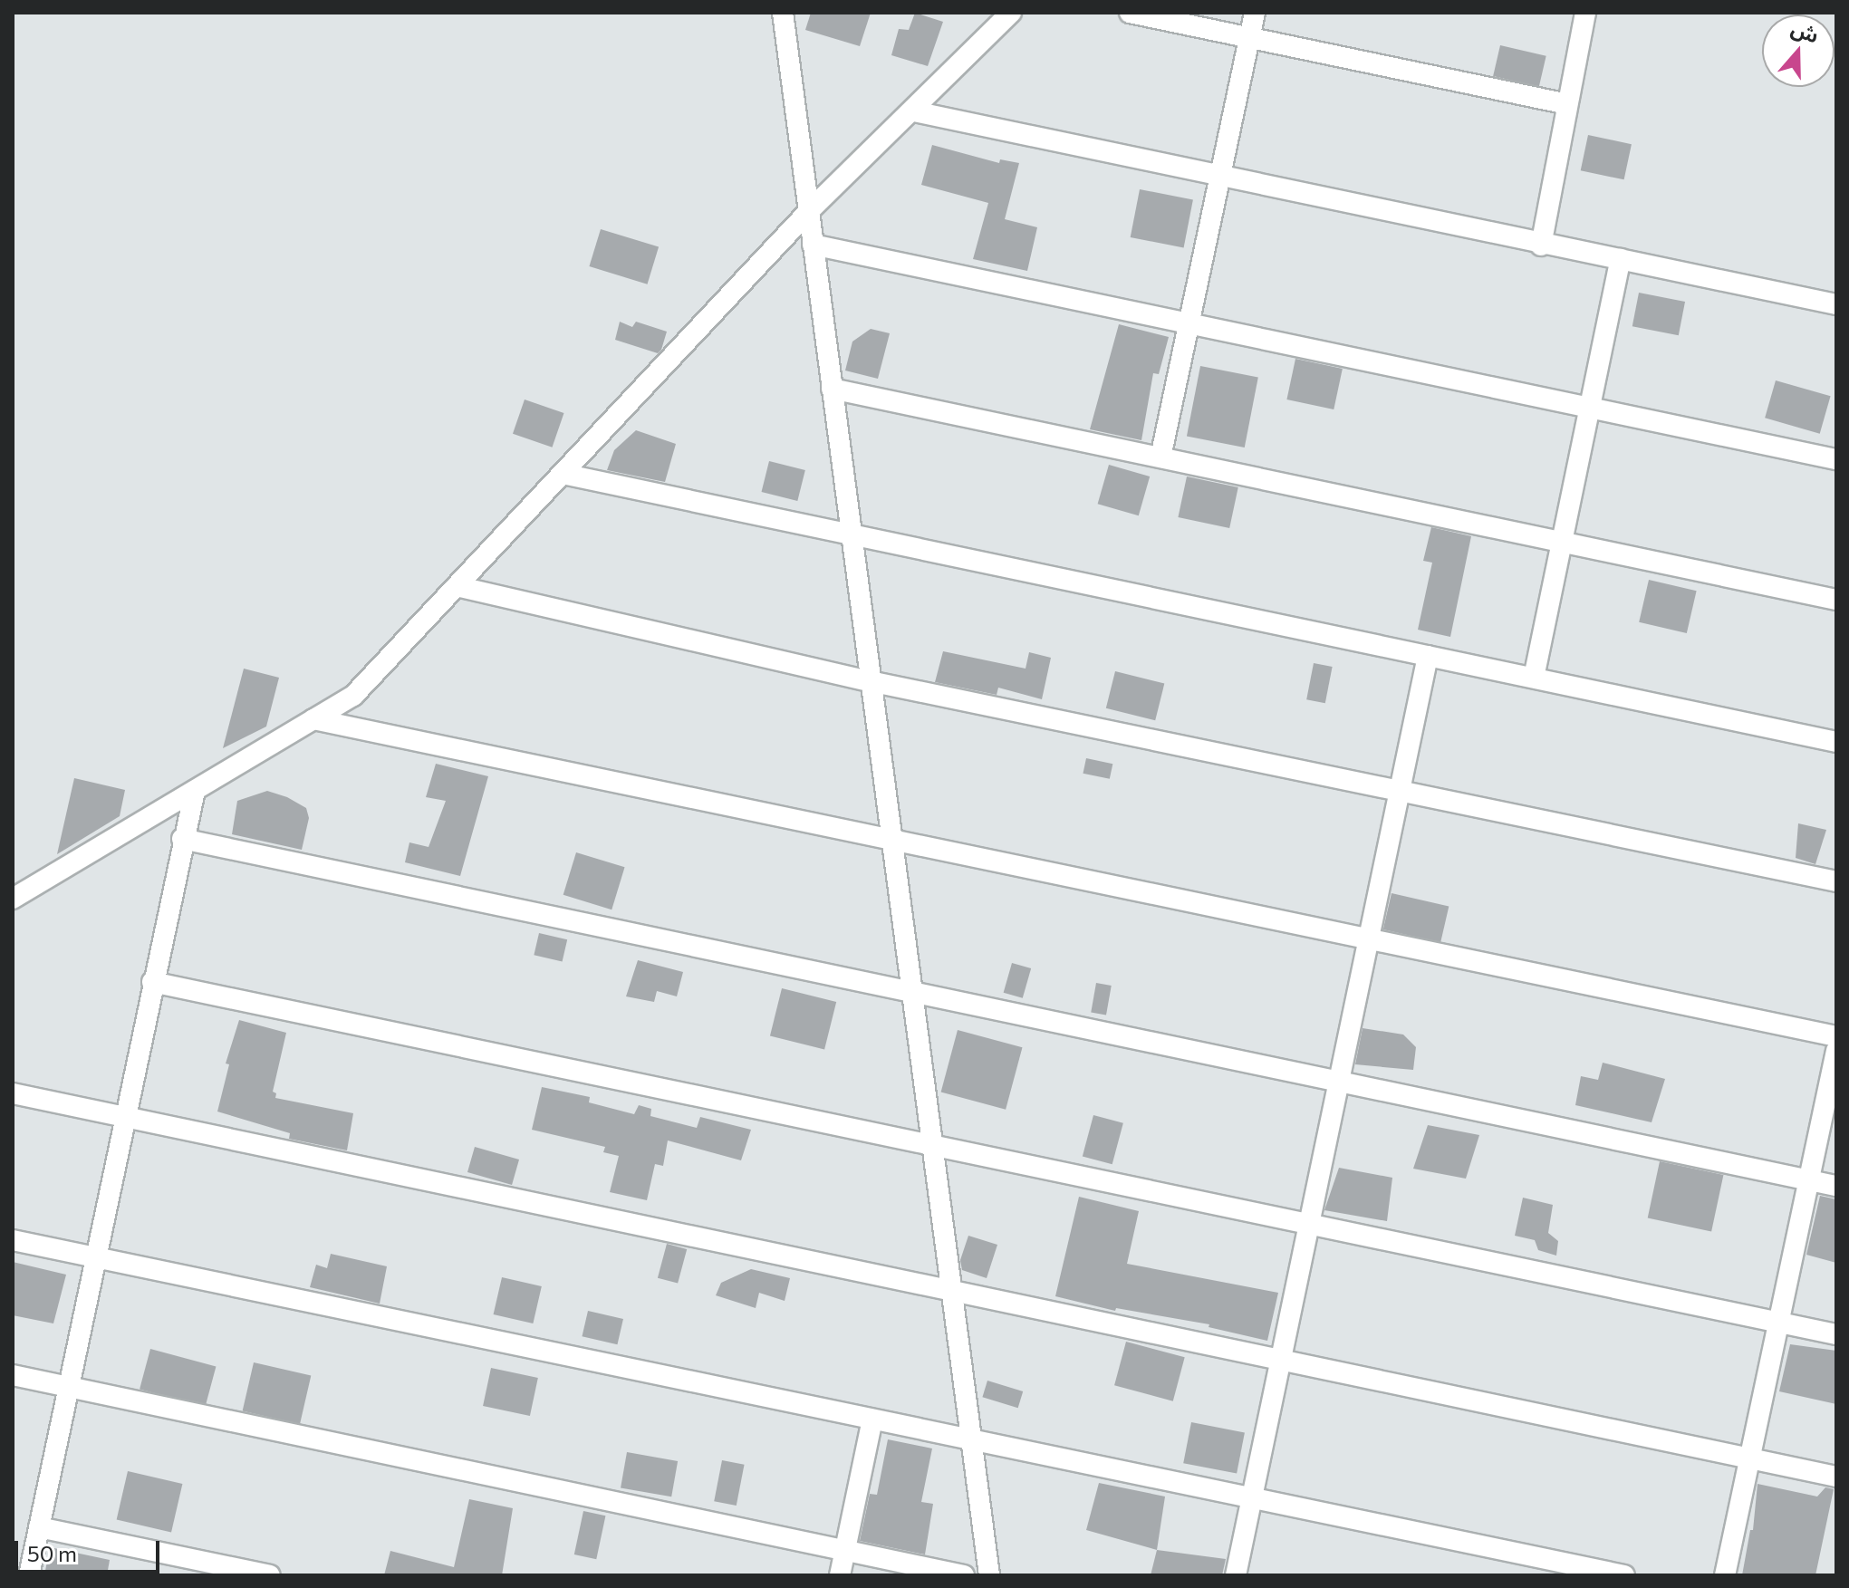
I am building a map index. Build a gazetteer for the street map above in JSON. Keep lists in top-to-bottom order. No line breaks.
{"scale_bar":"50 m","north":"top"}
